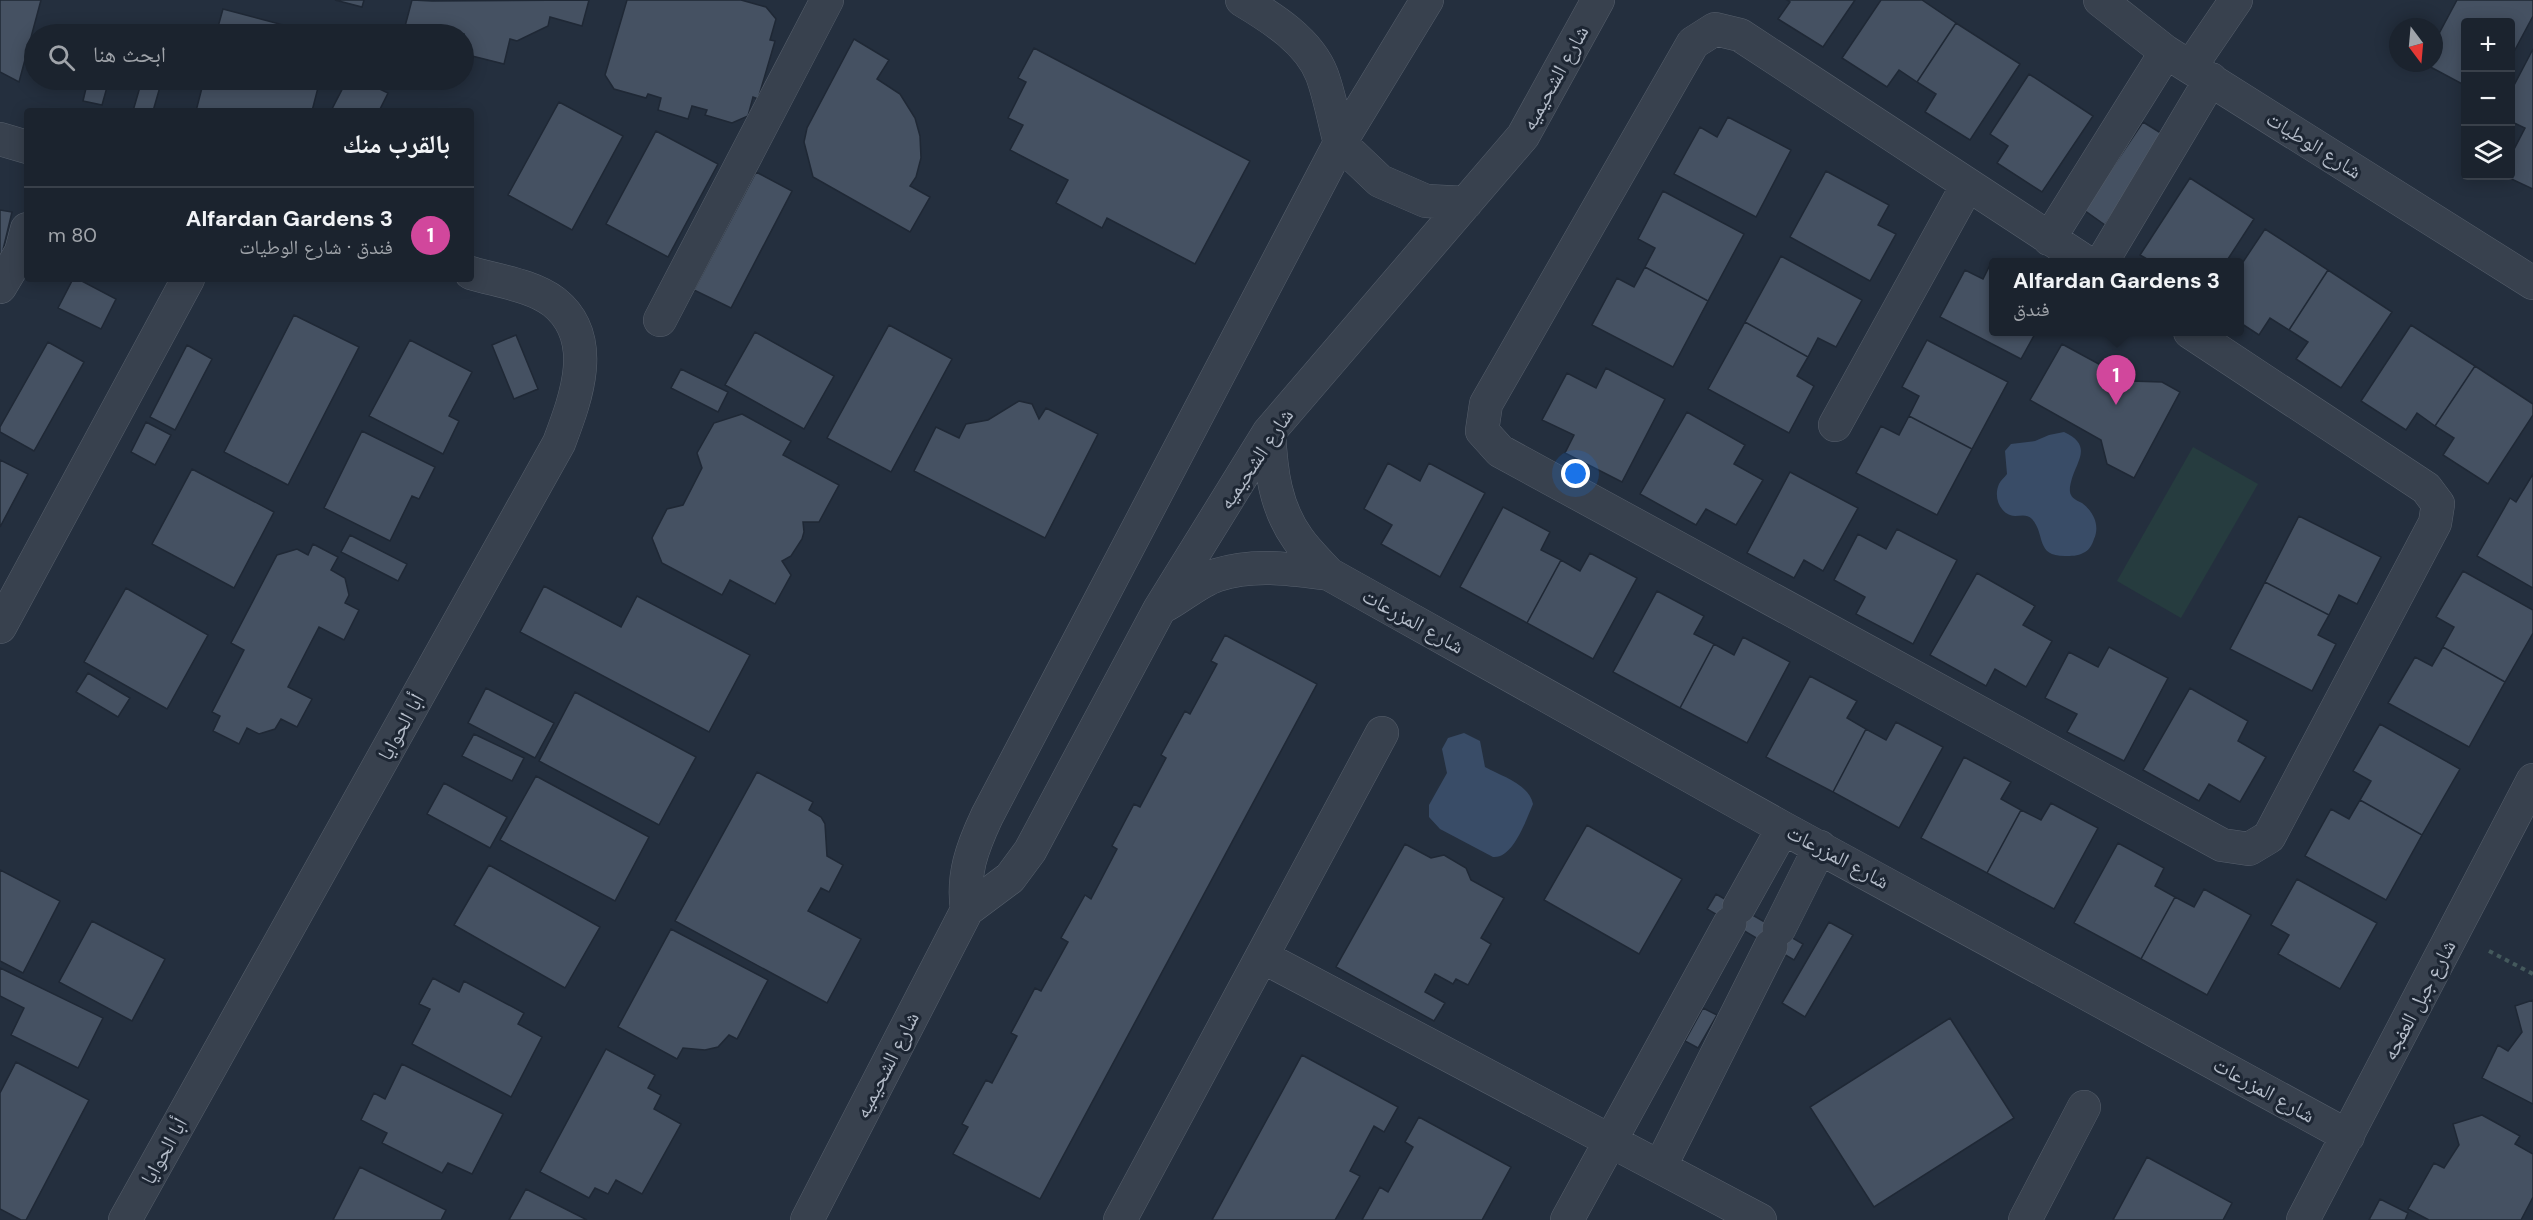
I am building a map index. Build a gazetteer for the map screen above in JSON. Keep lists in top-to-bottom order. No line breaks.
{"streets":{"street":["شارع الشحيميه","شارع الوطيات","شارع المزرعات","أبا الحوايا","شارع جبل العفجه"]},"crossings":[["شارع الشحيميه","شارع المزرعات"],["شارع المزرعات","شارع جبل العفجه"]],"north":"bottom","page":{"map_buttons":["+","−"],"search":"ابحث هنا","heading":"بالقرب منك","list":[{"mark":"1","name":"Alfardan Gardens 3","note":"فندق · شارع الوطيات","value":"80 m"}],"popup":["Alfardan Gardens 3","فندق"],"pins":"1"}}
